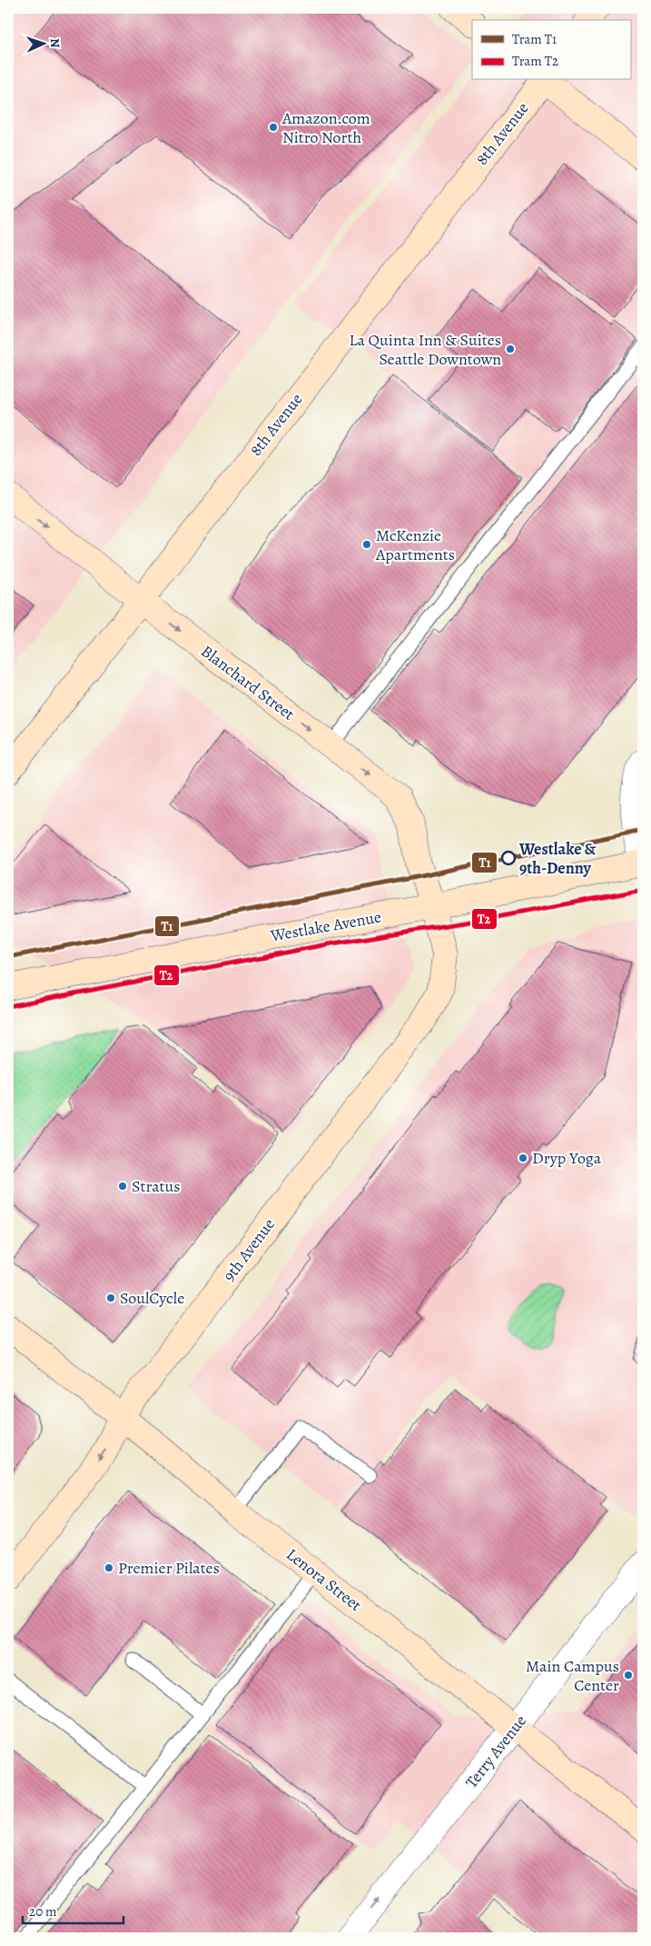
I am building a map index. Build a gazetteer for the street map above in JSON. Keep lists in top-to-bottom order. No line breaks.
{"streets":{"street":["8th Avenue","Blanchard Street","Westlake Avenue","9th Avenue","Lenora Street","Terry Avenue"]},"crossings":[["8th Avenue","Blanchard Street"],["Blanchard Street","Westlake Avenue"],["Blanchard Street","9th Avenue"],["Westlake Avenue","9th Avenue"],["9th Avenue","Lenora Street"],["Lenora Street","Terry Avenue"]],"one_way":["Blanchard Street","Terry Avenue"],"places":["Amazon.com Nitro North","La Quinta Inn & Suites Seattle Downtown","McKenzie Apartments","Westlake & 9th-Denny","Dryp Yoga","Stratus","SoulCycle","Premier Pilates","Main Campus Center"],"lines":["tram line T1","tram line T2"],"legend":["Tram T1","Tram T2"],"scale_bar":"20 m","north":"right"}
